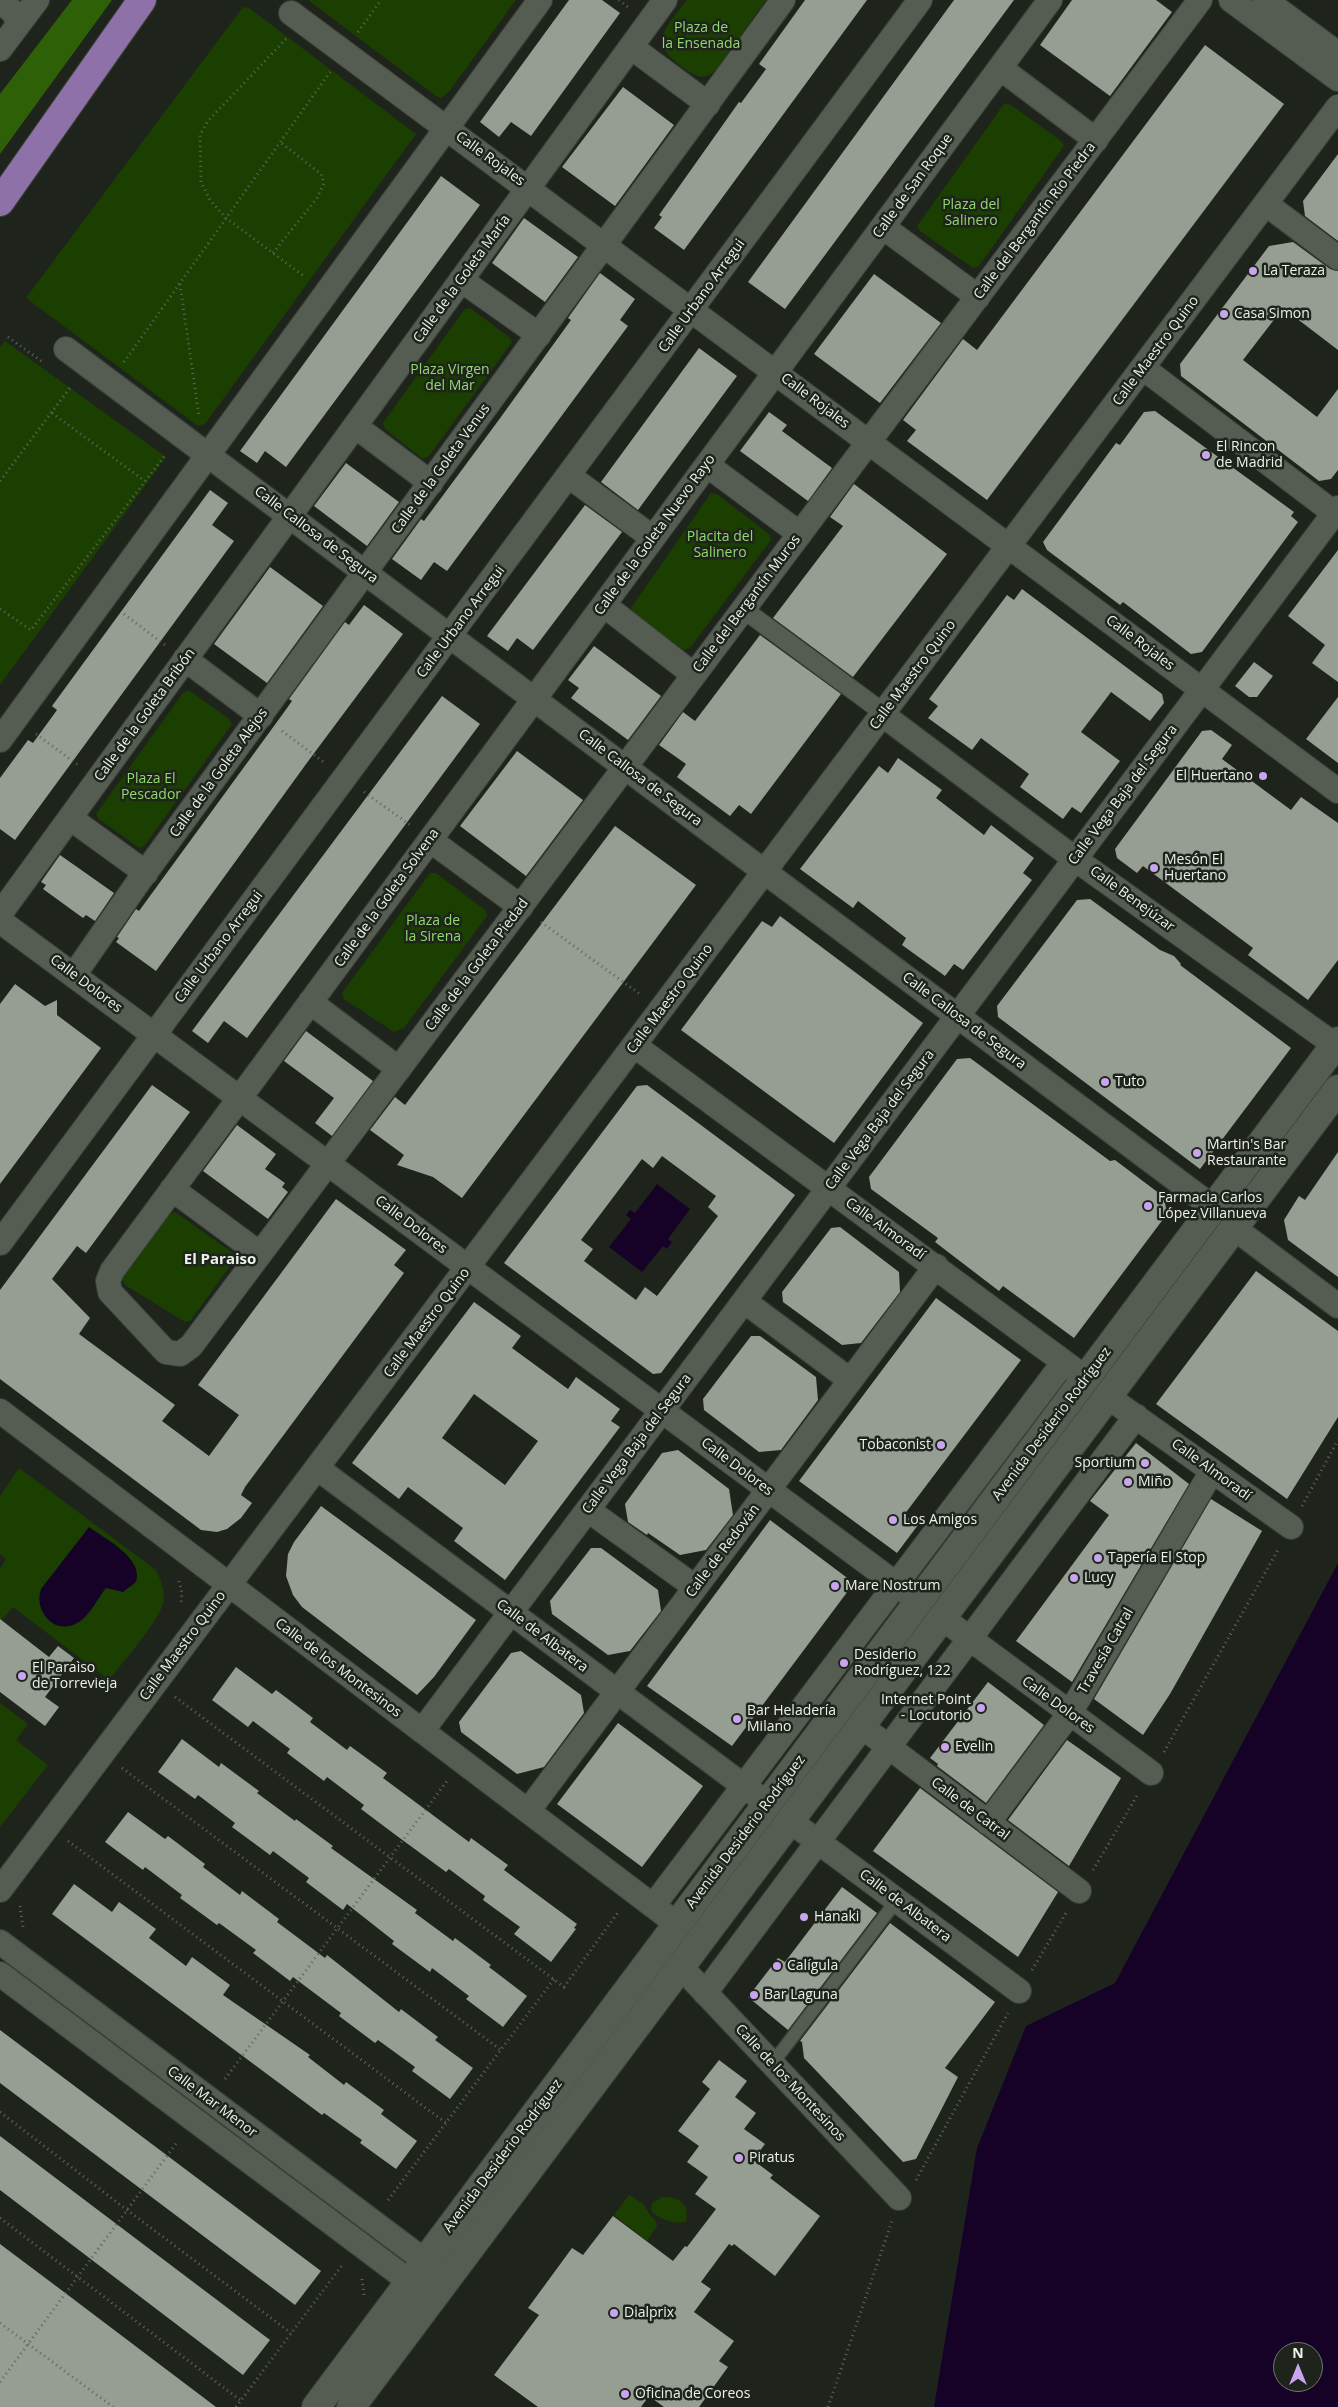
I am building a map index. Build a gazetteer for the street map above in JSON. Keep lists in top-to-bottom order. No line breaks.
{"streets":{"street":["Calle Rojales","Calle de San Roque","Calle del Bergantín Río Piedra","Calle de la Goleta María","Calle Urbano Arregui","Calle Maestro Quino","Calle de la Goleta Venus","Calle Callosa de Segura","Calle de la Goleta Nuevo Rayo","Calle del Bergantín Muros","Calle de la Goleta Bribón","Calle de la Goleta Alejos","Calle Vega Baja del Segura","Calle de la Goleta Solvena","Calle Benejúzar","Calle de la Goleta Piedad","Calle Dolores","Calle Almoradí","Avenida Desiderio Rodríguez","Calle de Redován","Calle de Albatera","Travesía Catral","Calle de los Montesinos","Calle de Catral","Calle Mar Menor"]},"crossings":[["Calle Rojales","Calle de San Roque"],["Calle Rojales","Calle del Bergantín Río Piedra"],["Calle Rojales","Calle de la Goleta María"],["Calle Rojales","Calle Urbano Arregui"],["Calle Rojales","Calle Maestro Quino"],["Calle Rojales","Calle de la Goleta Venus"],["Calle Rojales","Calle de la Goleta Nuevo Rayo"],["Calle Rojales","Calle del Bergantín Muros"],["Calle Rojales","Calle Vega Baja del Segura"],["Calle de San Roque","Calle de la Goleta Nuevo Rayo"],["Calle del Bergantín Río Piedra","Calle del Bergantín Muros"],["Calle de la Goleta María","Calle Callosa de Segura"],["Calle de la Goleta María","Calle de la Goleta Bribón"],["Calle Urbano Arregui","Calle Callosa de Segura"],["Calle Urbano Arregui","Calle Dolores"],["Calle Maestro Quino","Calle Callosa de Segura"],["Calle Maestro Quino","Calle Benejúzar"],["Calle Maestro Quino","Calle Dolores"],["Calle Maestro Quino","Calle Almoradí"],["Calle Maestro Quino","Calle de Albatera"],["Calle Maestro Quino","Calle de los Montesinos"],["Calle de la Goleta Venus","Calle Callosa de Segura"],["Calle de la Goleta Venus","Calle de la Goleta Alejos"],["Calle Callosa de Segura","Calle de la Goleta Nuevo Rayo"],["Calle Callosa de Segura","Calle del Bergantín Muros"],["Calle Callosa de Segura","Calle de la Goleta Bribón"],["Calle Callosa de Segura","Calle de la Goleta Alejos"],["Calle Callosa de Segura","Calle Vega Baja del Segura"],["Calle Callosa de Segura","Calle de la Goleta Solvena"],["Calle Callosa de Segura","Calle de la Goleta Piedad"],["Calle Callosa de Segura","Avenida Desiderio Rodríguez"],["Calle de la Goleta Nuevo Rayo","Calle de la Goleta Solvena"],["Calle del Bergantín Muros","Calle de la Goleta Piedad"],["Calle de la Goleta Bribón","Calle Dolores"],["Calle de la Goleta Alejos","Calle Dolores"],["Calle Vega Baja del Segura","Calle Benejúzar"],["Calle Vega Baja del Segura","Calle Dolores"],["Calle Vega Baja del Segura","Calle Almoradí"],["Calle Vega Baja del Segura","Calle de Albatera"],["Calle Vega Baja del Segura","Calle de los Montesinos"],["Calle de la Goleta Solvena","Calle de la Goleta Piedad"],["Calle de la Goleta Solvena","Calle Dolores"],["Calle Benejúzar","Avenida Desiderio Rodríguez"],["Calle de la Goleta Piedad","Calle Dolores"],["Calle Dolores","Avenida Desiderio Rodríguez"],["Calle Dolores","Calle de Redován"],["Calle Dolores","Travesía Catral"],["Calle Almoradí","Avenida Desiderio Rodríguez"],["Calle Almoradí","Calle de Redován"],["Calle Almoradí","Travesía Catral"],["Avenida Desiderio Rodríguez","Calle de Albatera"],["Avenida Desiderio Rodríguez","Calle de los Montesinos"],["Avenida Desiderio Rodríguez","Calle de Catral"],["Avenida Desiderio Rodríguez","Calle Mar Menor"],["Calle de Redován","Calle de Albatera"],["Calle de Redován","Calle de los Montesinos"],["Travesía Catral","Calle de Catral"]],"districts":["El Paraiso"],"parks":["Plaza de la Ensenada","Plaza del Salinero","Plaza Virgen del Mar","Placita del Salinero","Plaza El Pescador","Plaza de la Sirena"],"places":["La Teraza","Casa Simon","El Rincon de Madrid","El Huertano","Mesón El Huertano","Tuto","Martin's Bar Restaurante","Farmacia Carlos López Villanueva","Tobaconist","Sportium","Miño","Los Amigos","Tapería El Stop","Lucy","Mare Nostrum","Desiderio Rodríguez, 122","El Paraìso de Torrevieja","Internet Point - Locutorio","Bar Heladería Milano","Evelin","Hanaki","Calígula","Bar Laguna","Piratus","Dialprix","Oficina de Coreos"],"north":"top"}
